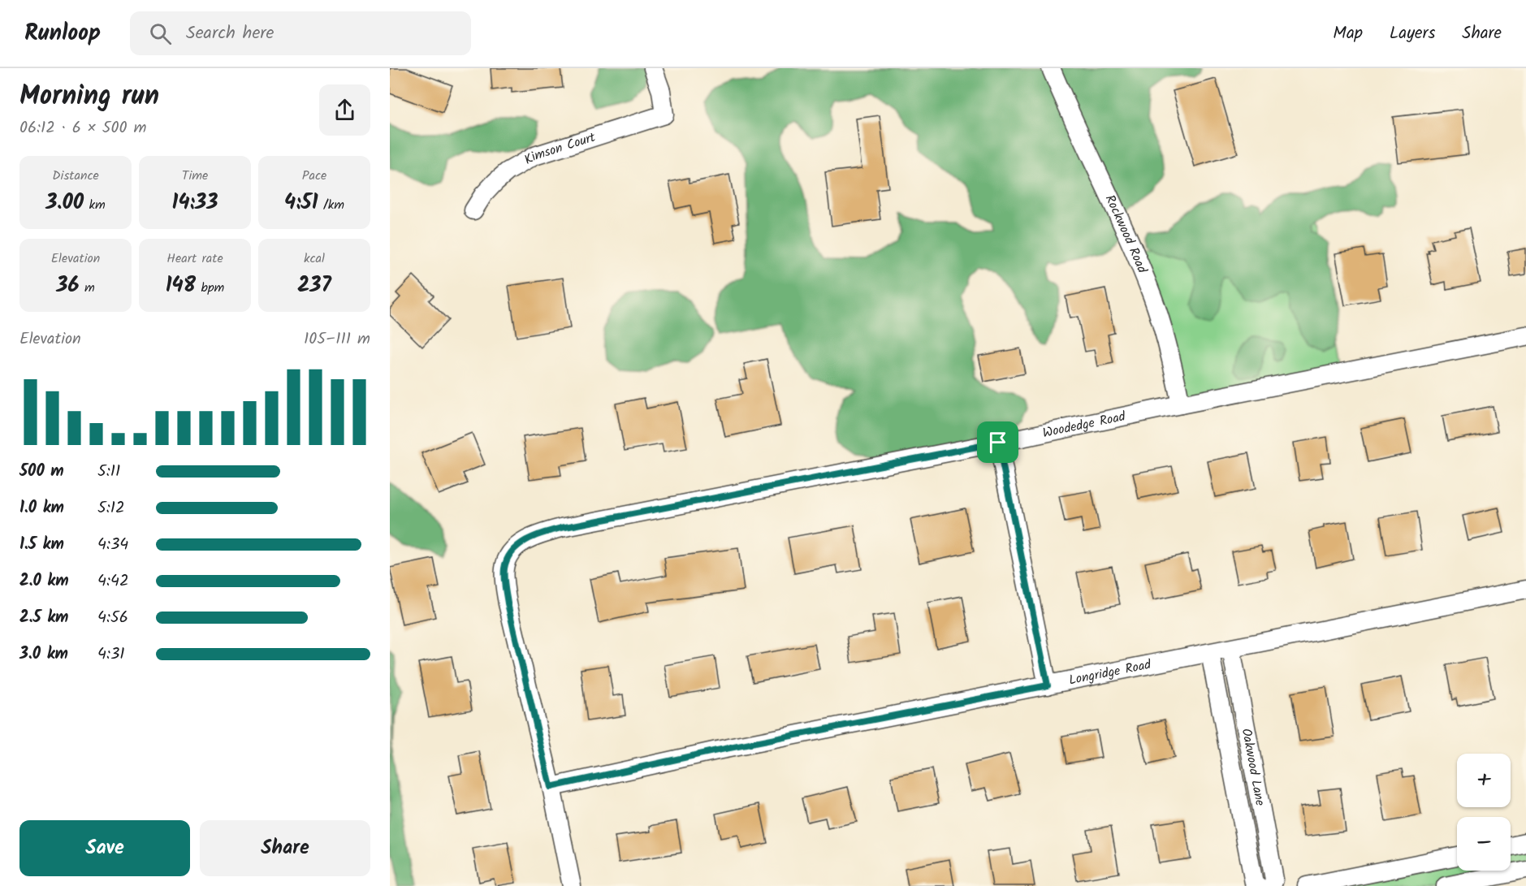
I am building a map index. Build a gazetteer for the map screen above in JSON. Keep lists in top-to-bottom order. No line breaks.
{"streets":{"street":["Kimson Court","Rockwood Road","Woodedge Road","Longridge Road","Oakwood Lane"]},"crossings":[["Rockwood Road","Woodedge Road"],["Woodedge Road","Longridge Road"],["Longridge Road","Oakwood Lane"]],"page":{"header":"Runloop","search":"Search here","nav":["Map","Layers","Share"],"heading":["Morning run","06:12 · 6 × 500 m"],"stats":[["Distance","3.00 km"],["Time","14:33"],["Pace","4:51 /km"],["Elevation","36 m"],["Heart rate","148 bpm"],["kcal","237"]],"chart":["Elevation","105–111 m"],"list":[{"name":"500 m","note":"5:11"},{"name":"1.0 km","note":"5:12"},{"name":"1.5 km","note":"4:34"},{"name":"2.0 km","note":"4:42"},{"name":"2.5 km","note":"4:56"},{"name":"3.0 km","note":"4:31"}],"map_buttons":["+","−"],"buttons":["Save","Share"]}}
